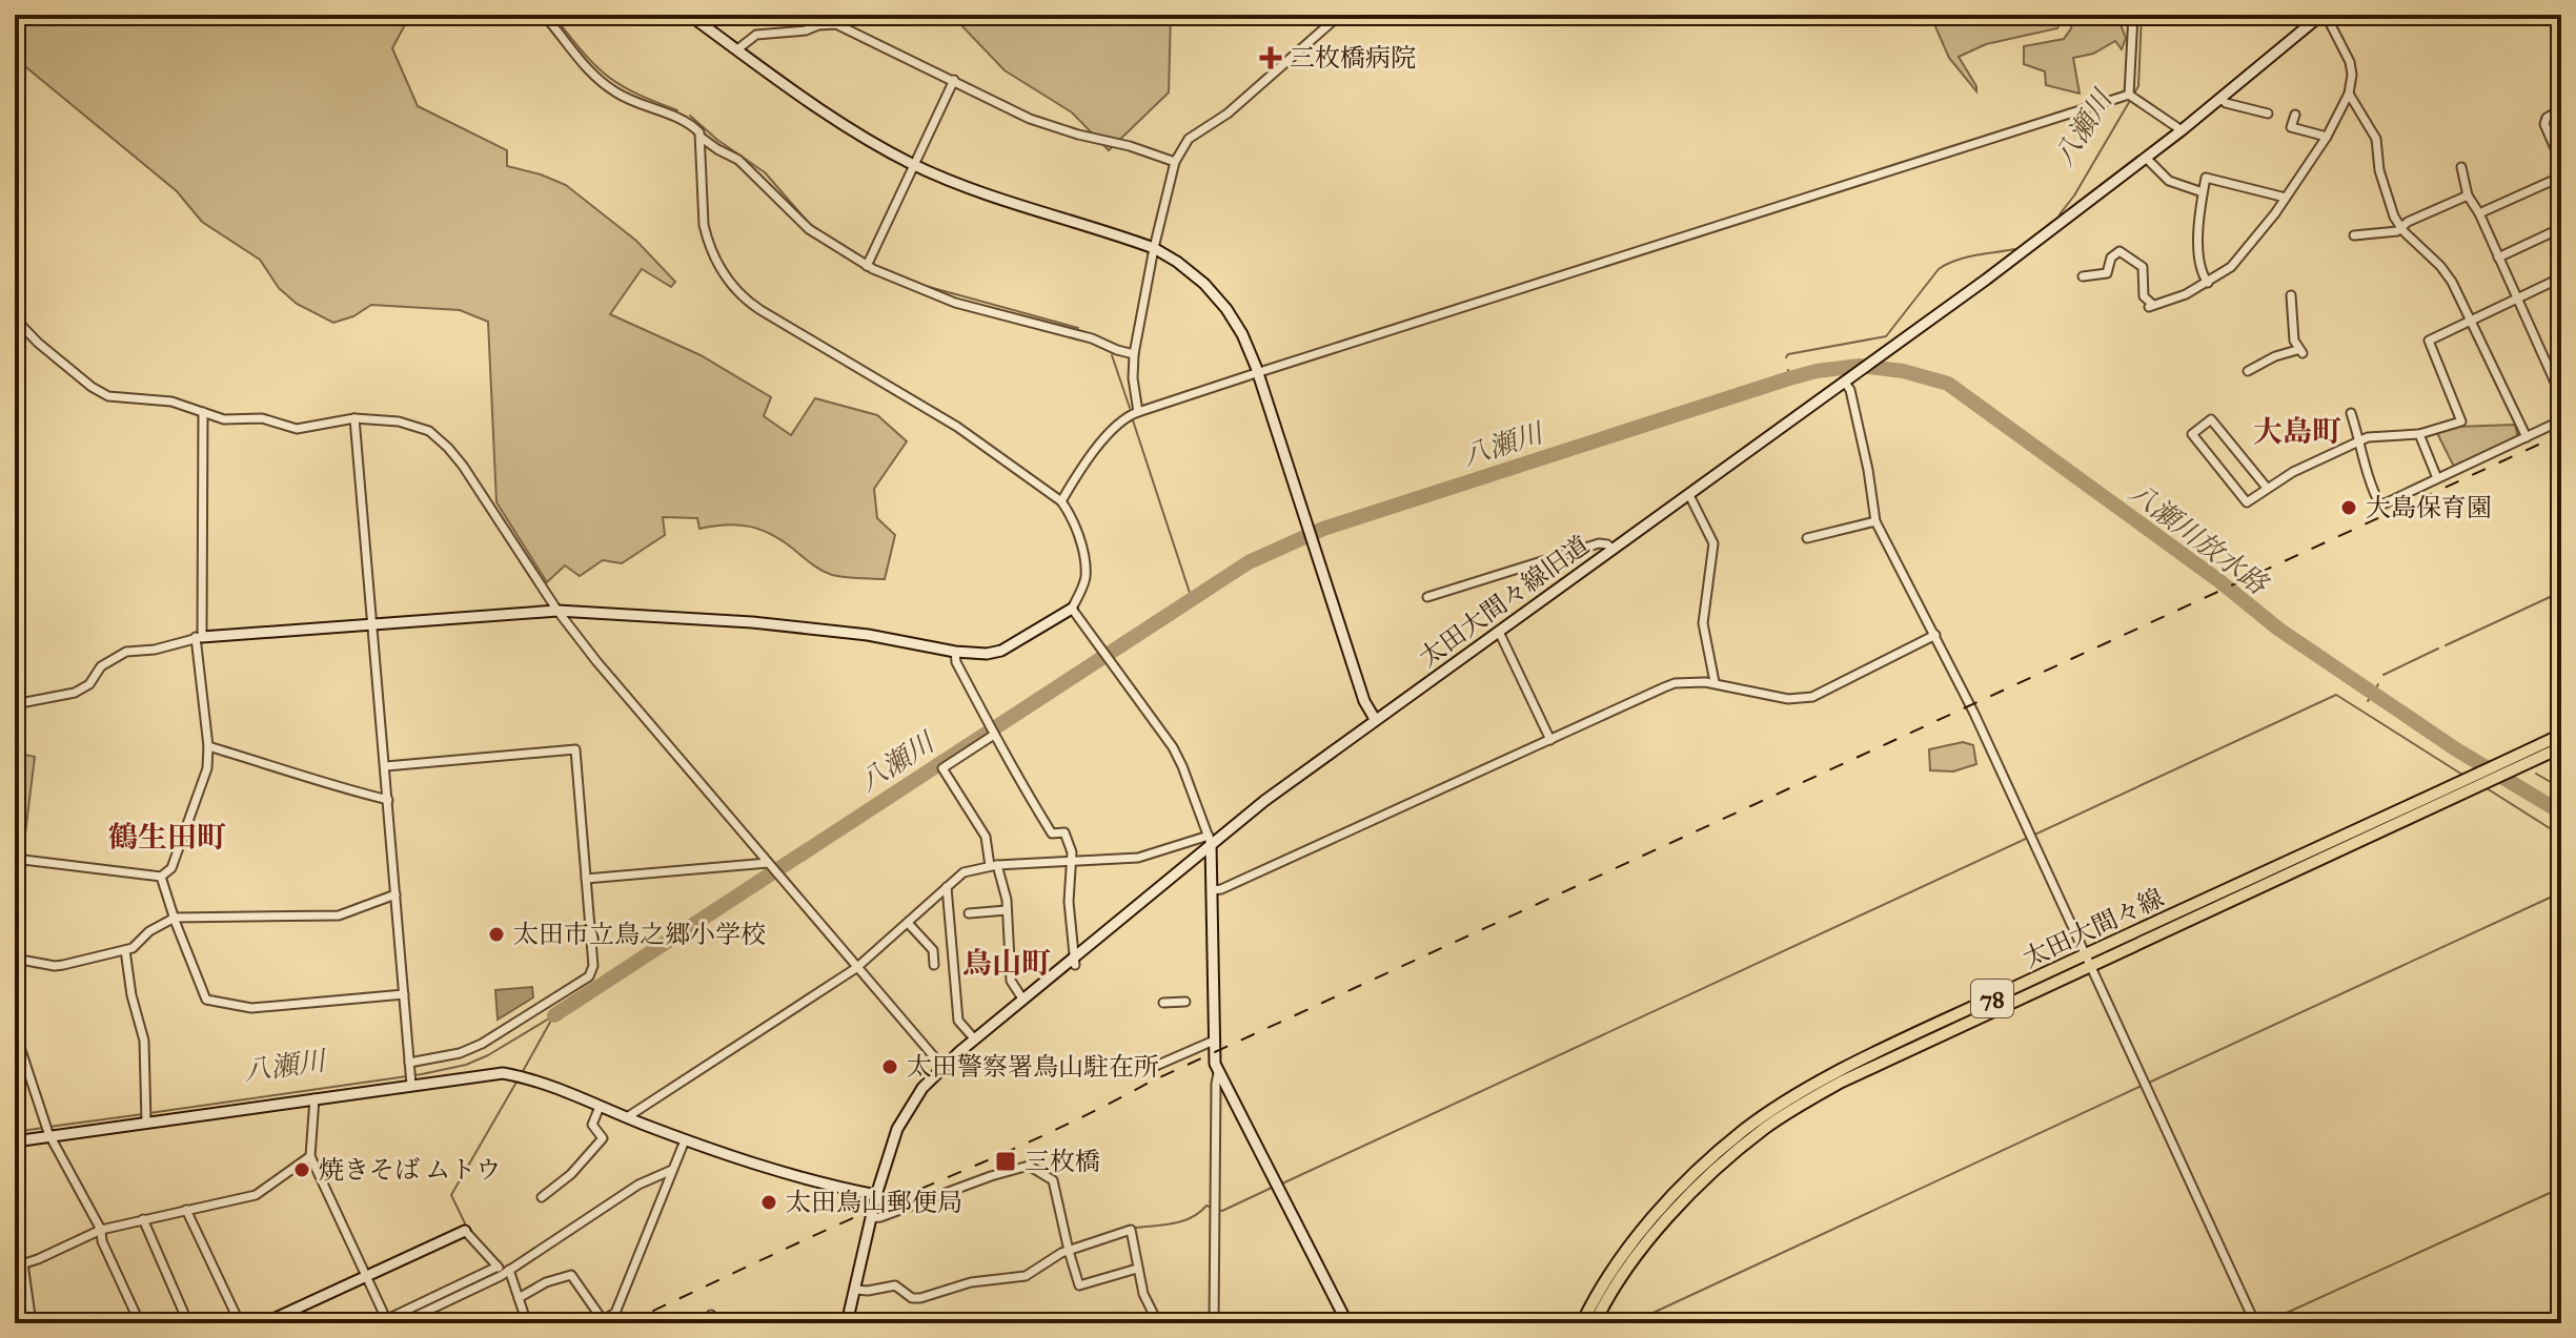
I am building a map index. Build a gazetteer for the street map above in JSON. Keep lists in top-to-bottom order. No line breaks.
{"streets":{"main road":["太田大間々線","78"],"street":["太田大間々線旧道"]},"districts":["大島町","鶴生田町","鳥山町"],"water":["八瀬川","八瀬川放水路"],"places":{"health":["三枚橋病院"],"other":["大島保育園","太田市立鳥之郷小学校","太田警察署鳥山駐在所","焼きそば ムトウ","太田鳥山郵便局"],"transit":["三枚橋"]}}
